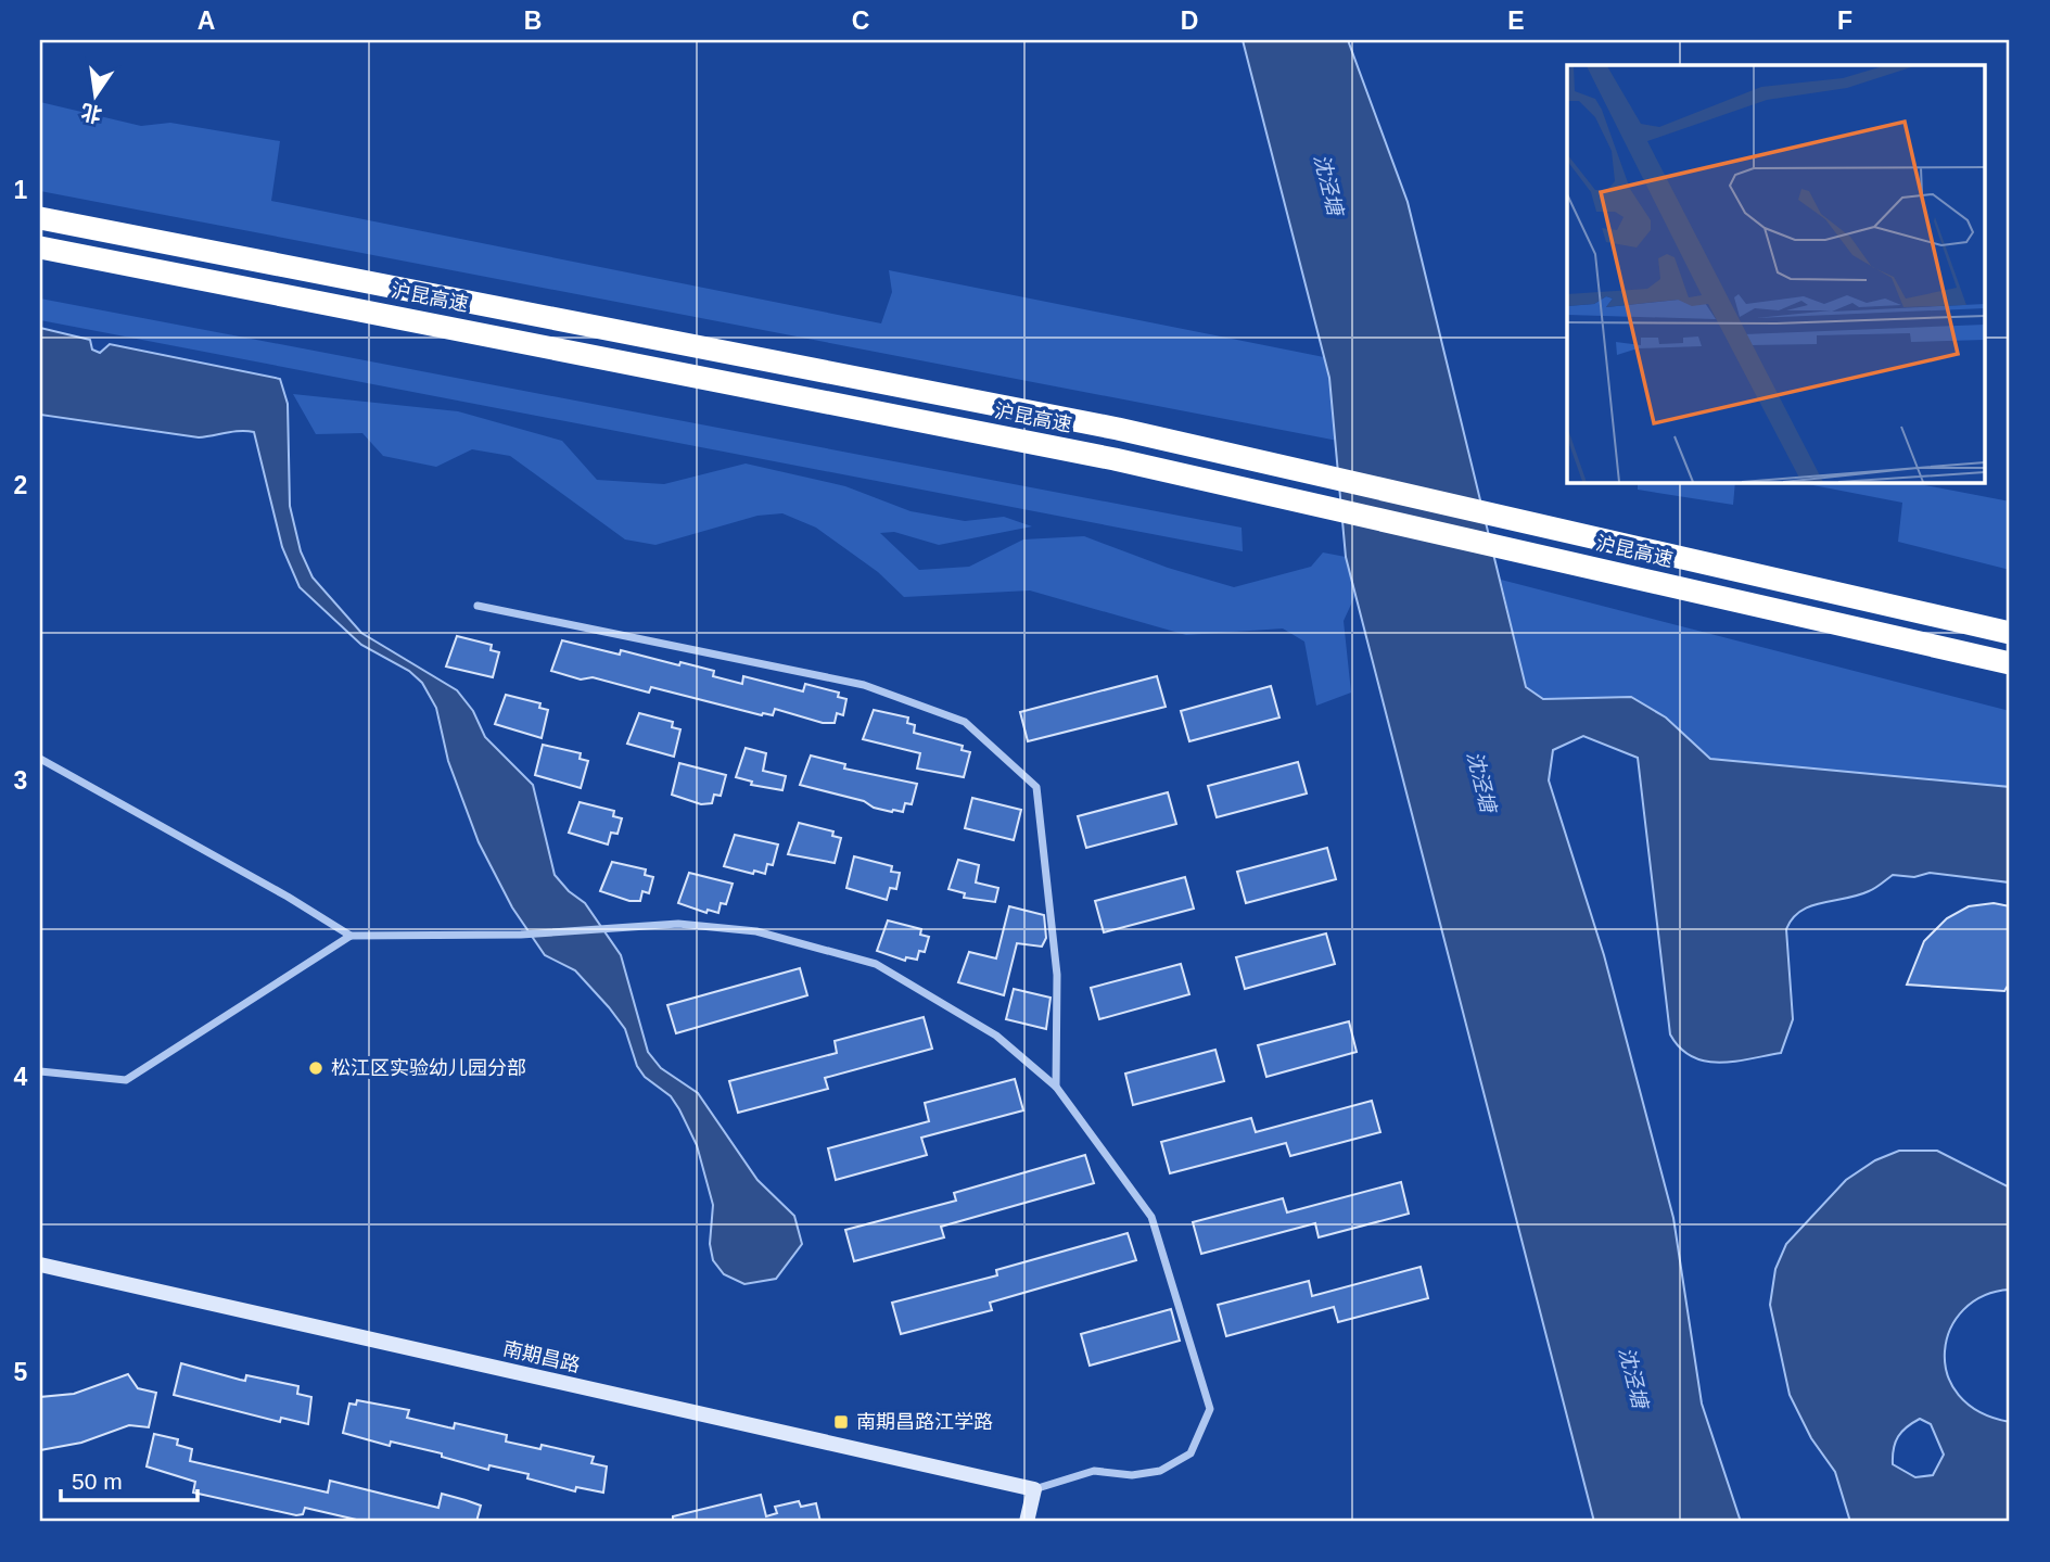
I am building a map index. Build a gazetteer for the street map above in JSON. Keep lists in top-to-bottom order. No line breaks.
{"streets":{"highway":["沪昆高速"],"main road":["南期昌路"]},"water":["沈泾塘"],"places":{"other":["松江区实验幼儿园分部"],"transit":["南期昌路江学路"]},"scale_bar":"50 m","north":"bottom","grid":{"columns":["A","B","C","D","E","F"],"rows":["1","2","3","4","5"]}}
